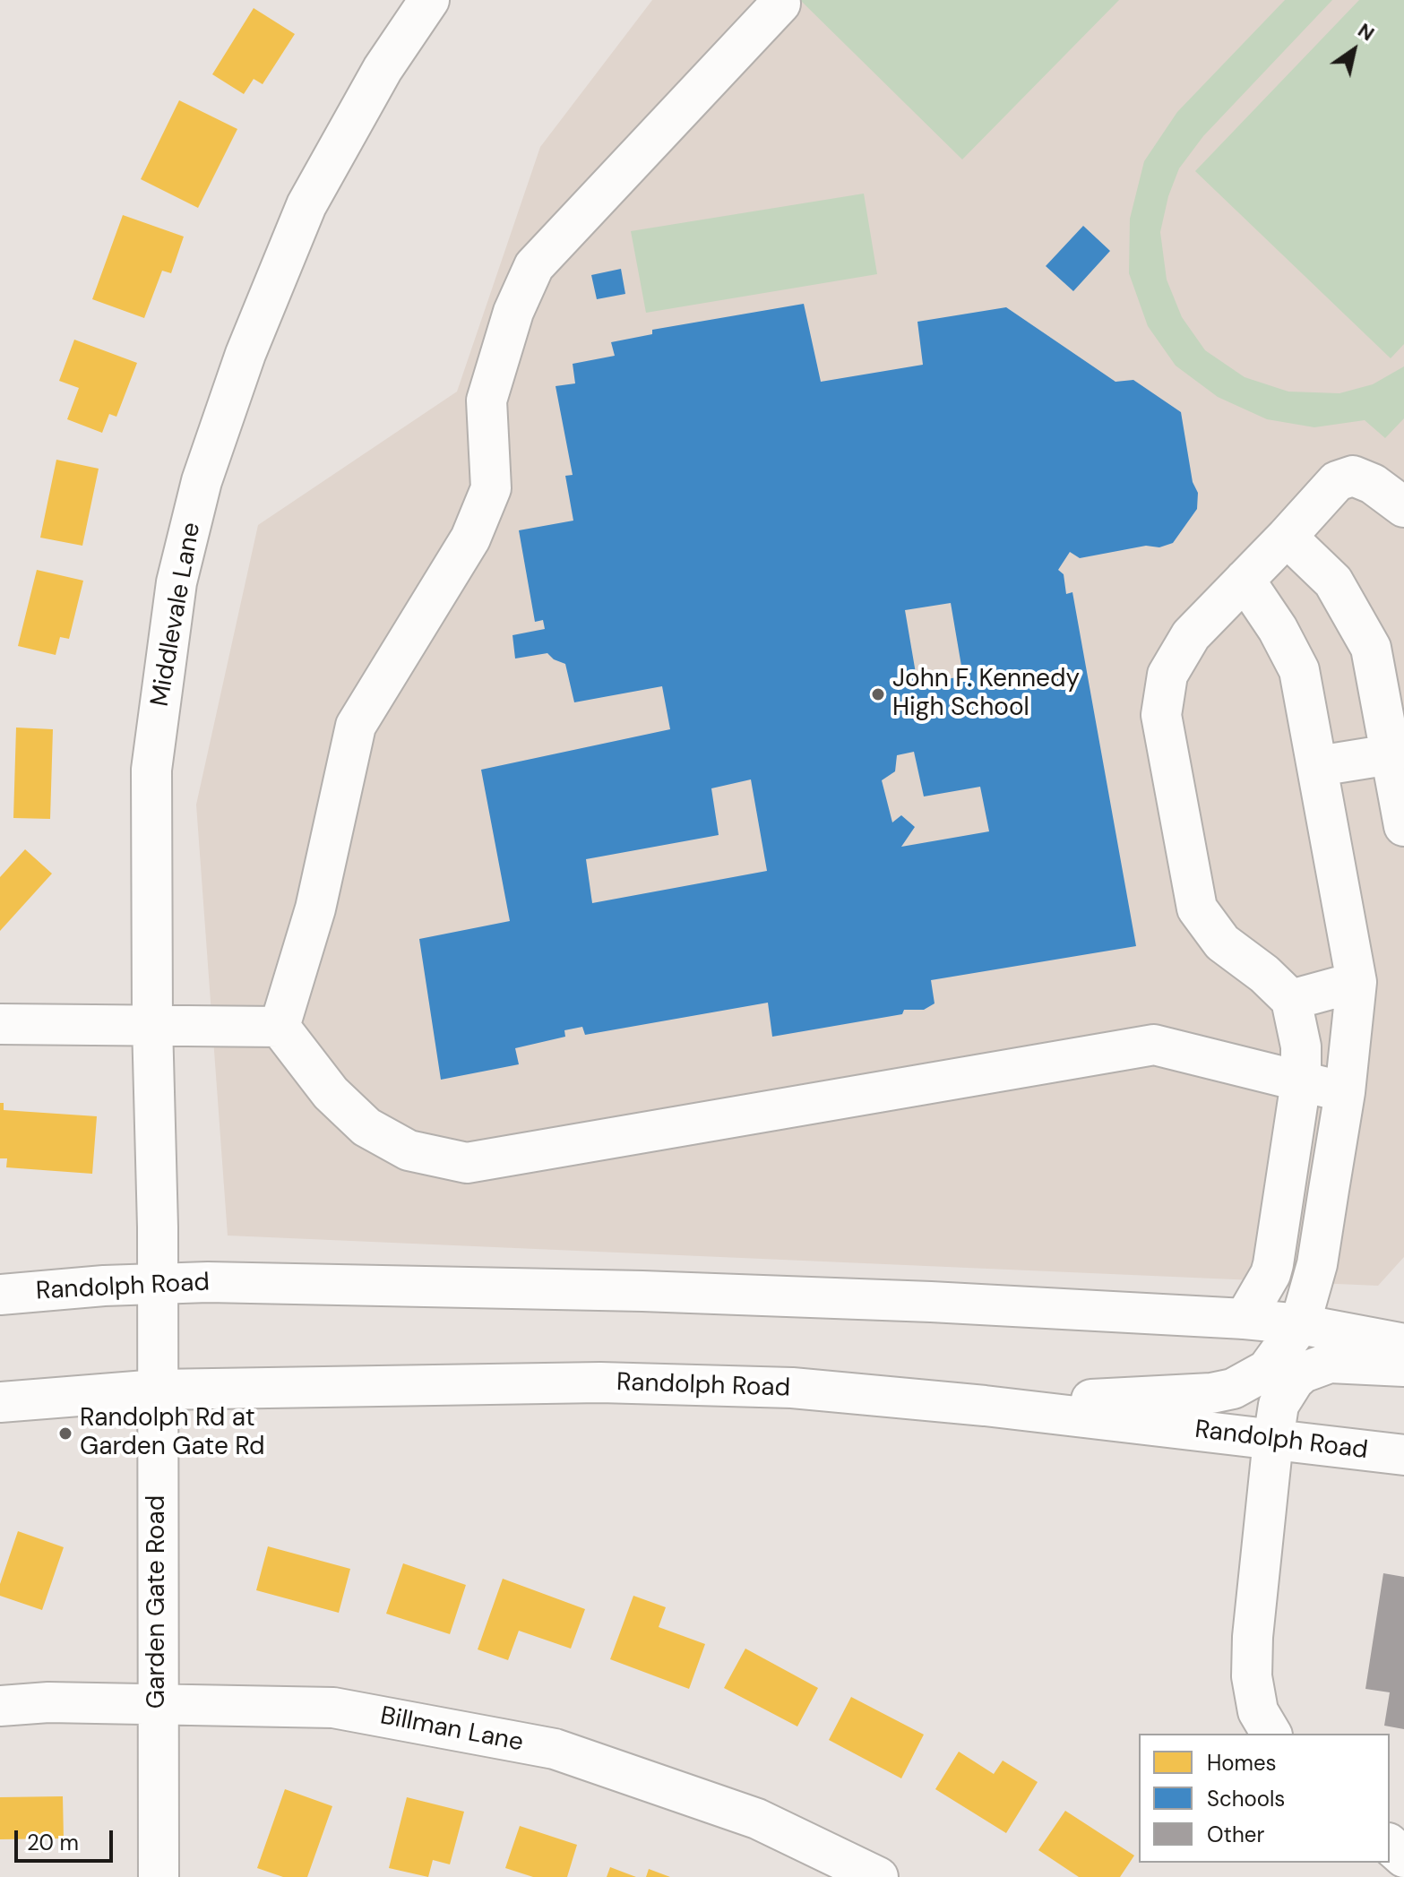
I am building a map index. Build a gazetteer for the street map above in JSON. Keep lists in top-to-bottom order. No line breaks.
{"streets":{"main road":["Middlevale Lane","Randolph Road","Garden Gate Road","Billman Lane"]},"crossings":[["Middlevale Lane","Randolph Road"],["Middlevale Lane","Garden Gate Road"],["Randolph Road","Garden Gate Road"],["Garden Gate Road","Billman Lane"]],"places":["John F. Kennedy High School","Randolph Rd at Garden Gate Rd"],"legend":["Homes","Schools","Other"],"scale_bar":"20 m","north":"top right"}
